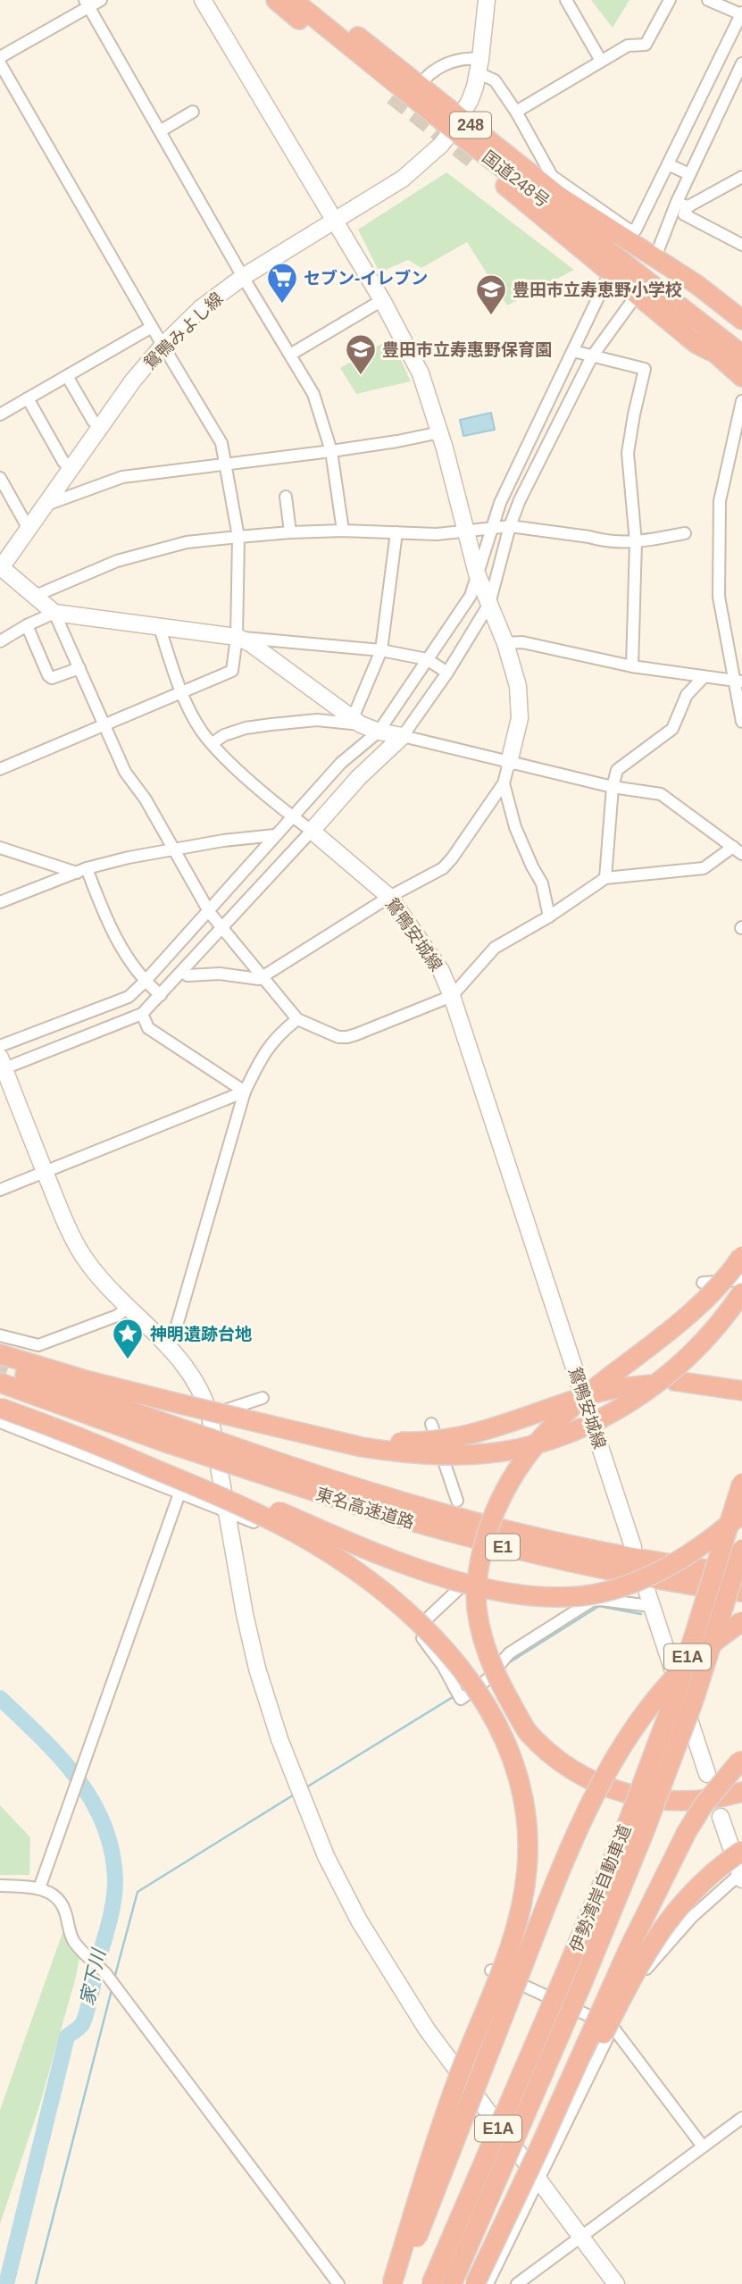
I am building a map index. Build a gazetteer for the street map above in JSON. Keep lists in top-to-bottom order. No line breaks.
{"streets":{"highway":["248","国道248号","東名高速道路","E1","E1A","伊勢湾岸自動車道"],"street":["鴛鴨みよし線","鴛鴨安城線"]},"crossings":[["248","国道248号"],["国道248号","鴛鴨みよし線"]],"water":["家下川"],"places":{"supermarket":["セブン-イレブン"],"school or university":["豊田市立寿恵野小学校","豊田市立寿惠野保育園"],"place":["神明遺跡台地"]}}
